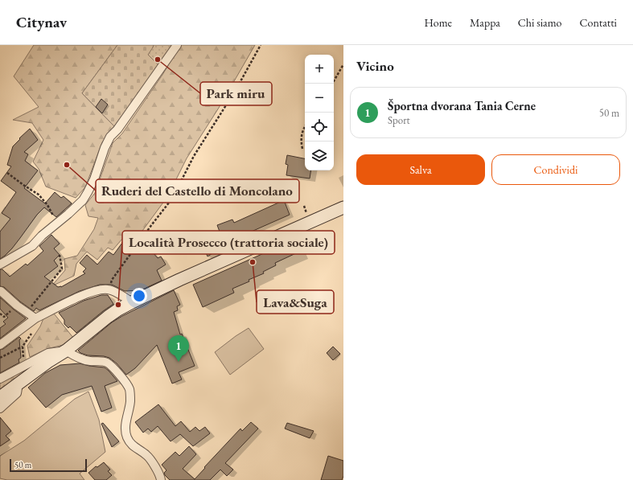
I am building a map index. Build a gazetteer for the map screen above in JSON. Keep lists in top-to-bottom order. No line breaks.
{"places":["Park miru","Ruderi del Castello di Moncolano","Lava&Suga","Località Prosecco (trattoria sociale)"],"scale_bar":"50 m","page":{"header":"Citynav","nav":["Home","Mappa","Chi siamo","Contatti"],"heading":"Vicino","map_buttons":["+","−"],"list":[{"mark":"1","name":"Športna dvorana Tania Cerne","note":"Sport","value":"50 m"}],"buttons":["Salva","Condividi"],"pins":"1","scale":"50 m"}}
